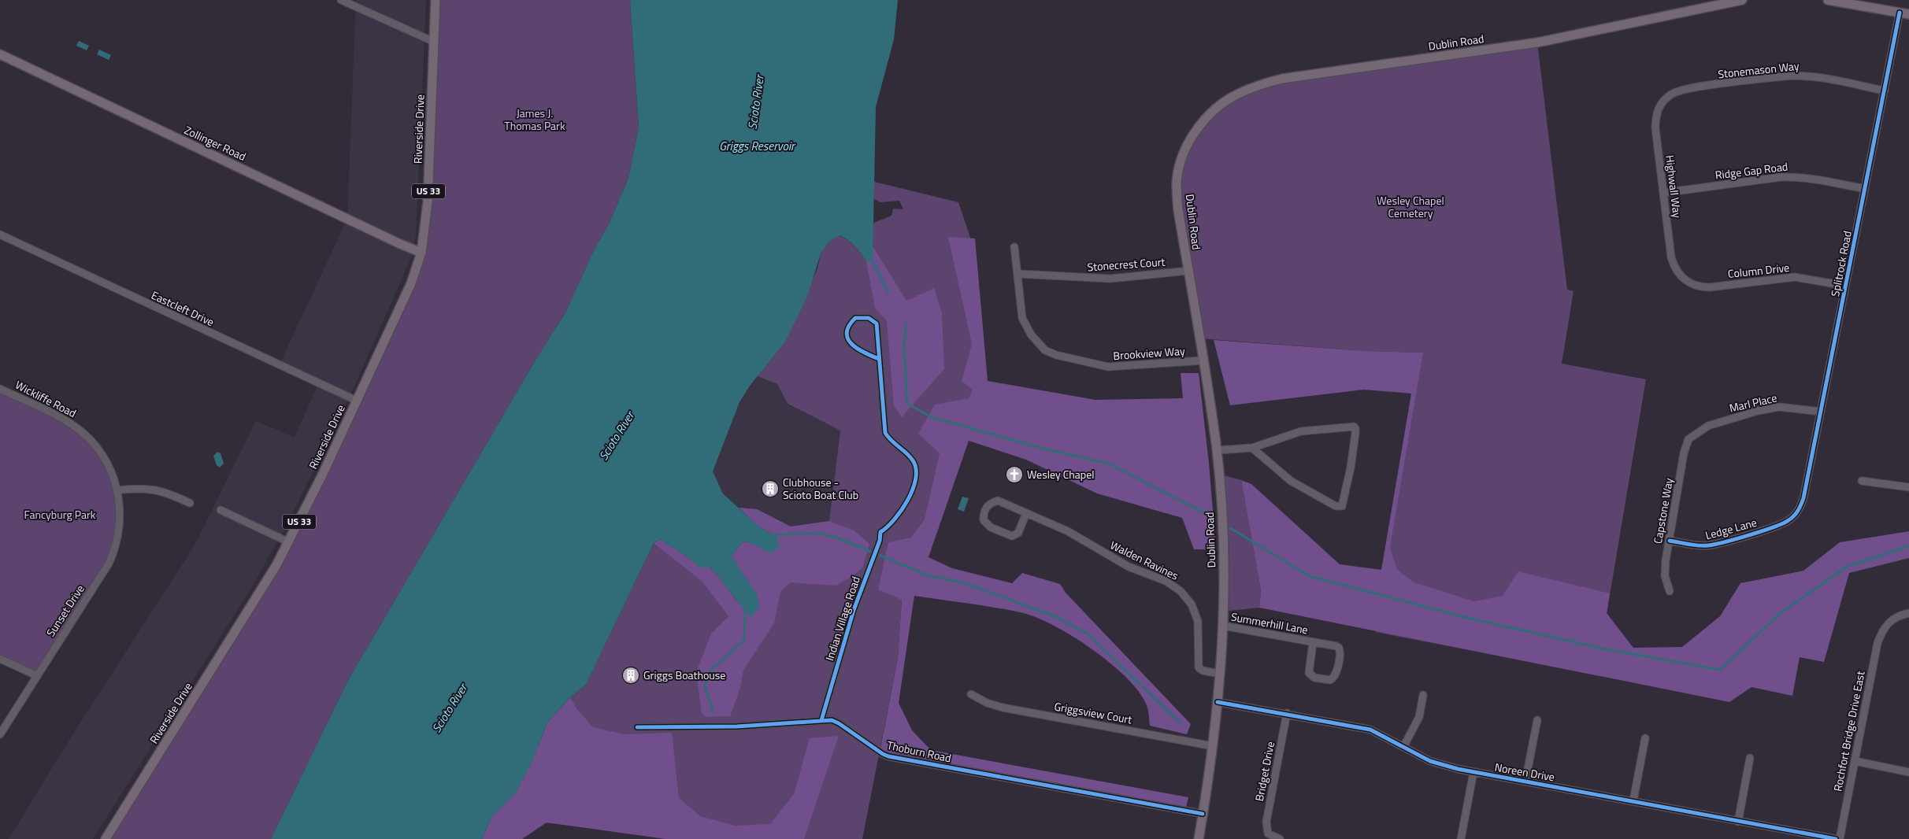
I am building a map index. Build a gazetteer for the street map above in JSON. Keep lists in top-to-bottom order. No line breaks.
{"streets":{"main road":["Dublin Road","Riverside Drive","Zollinger Road","US 33"],"street":["Stonemason Way","Ridge Gap Road","Highwall Way","Splitrock Road","Stonecrest Court","Column Drive","Eastcleft Drive","Brookview Way","Wickliffe Road","Marl Place","Capstone Way","Ledge Lane","Walden Ravines","Sunset Drive","Indian Village Road","Summerhill Lane","Griggsview Court","Rochfort Bridge Drive East","Thoburn Road","Bridget Drive","Noreen Drive"]},"crossings":[["Dublin Road","Stonecrest Court"],["Dublin Road","Brookview Way"],["Dublin Road","Walden Ravines"],["Dublin Road","Summerhill Lane"],["Dublin Road","Griggsview Court"],["Dublin Road","Thoburn Road"],["Dublin Road","Noreen Drive"],["Stonemason Way","Highwall Way"],["Stonemason Way","Splitrock Road"],["Riverside Drive","Zollinger Road"],["Riverside Drive","Eastcleft Drive"],["Ridge Gap Road","Highwall Way"],["Ridge Gap Road","Splitrock Road"],["Highwall Way","Column Drive"],["Splitrock Road","Column Drive"],["Splitrock Road","Marl Place"],["Splitrock Road","Ledge Lane"],["Stonecrest Court","Brookview Way"],["Wickliffe Road","Sunset Drive"],["Marl Place","Capstone Way"],["Capstone Way","Ledge Lane"],["Indian Village Road","Thoburn Road"],["Bridget Drive","Noreen Drive"]],"water":["Scioto River","Griggs Reservoir"],"parks":["James J. Thomas Park","Wesley Chapel Cemetery","Fancyburg Park"],"places":{"church":["Wesley Chapel"],"building":["Clubhouse - Scioto Boat Club","Griggs Boathouse"]}}
